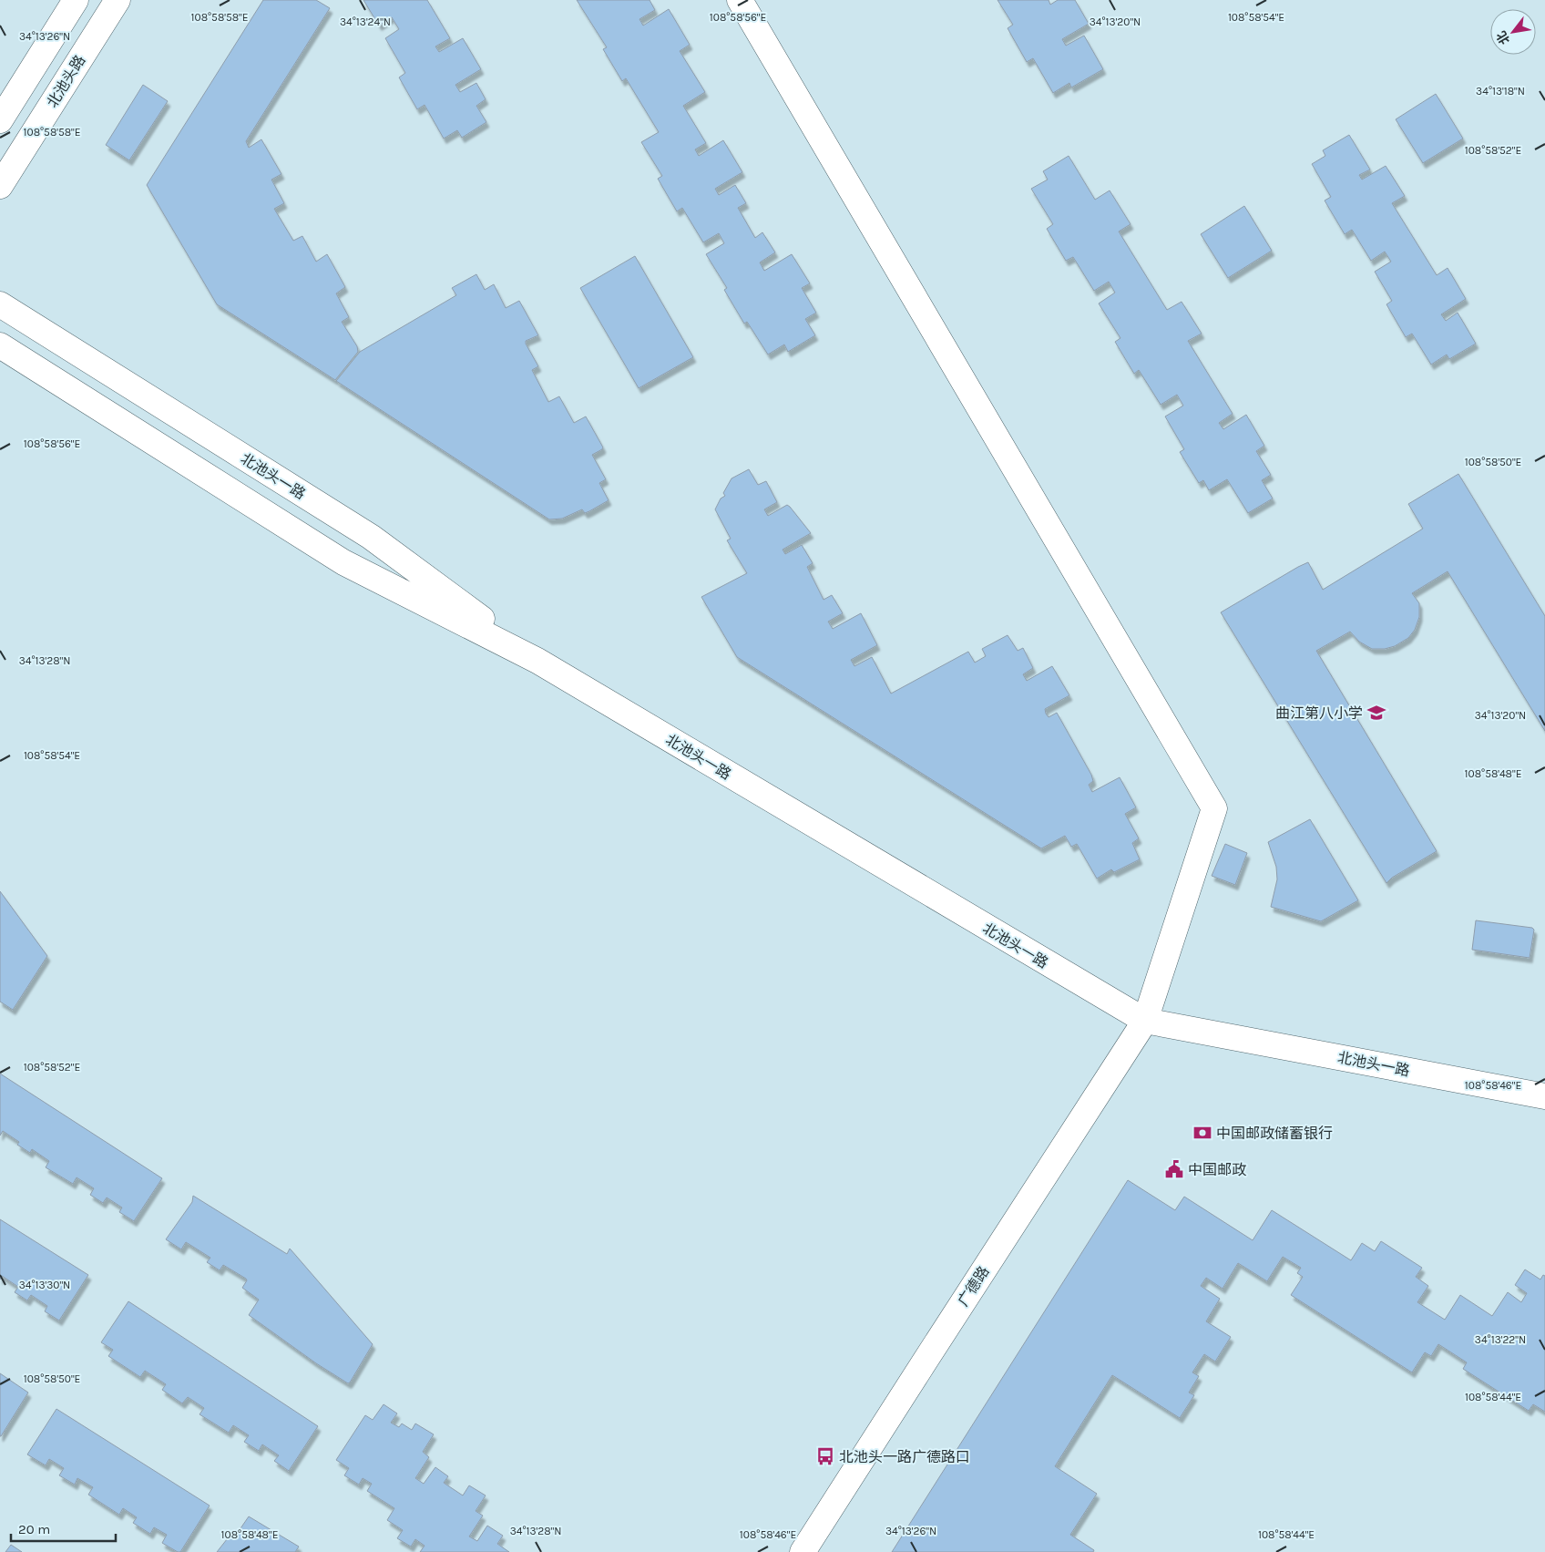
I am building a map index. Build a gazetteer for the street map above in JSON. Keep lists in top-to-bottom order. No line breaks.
{"streets":{"street":["北池头路","北池头一路","广德路"]},"crossings":[["北池头一路","广德路"]],"places":{"school or university":["曲江第八小学"],"bank":["中国邮政储蓄银行"],"public building":["中国邮政"],"bus stop":["北池头一路广德路口"]},"scale_bar":"20 m","north":"bottom left","coordinates":["108°58'58\"E","108°58'56\"E","108°58'54\"E","34°13'24\"N","34°13'20\"N","34°13'26\"N","34°13'18\"N","108°58'52\"E","108°58'50\"E","34°13'28\"N","108°58'48\"E","108°58'46\"E","34°13'30\"N","34°13'22\"N","108°58'44\"E"]}
